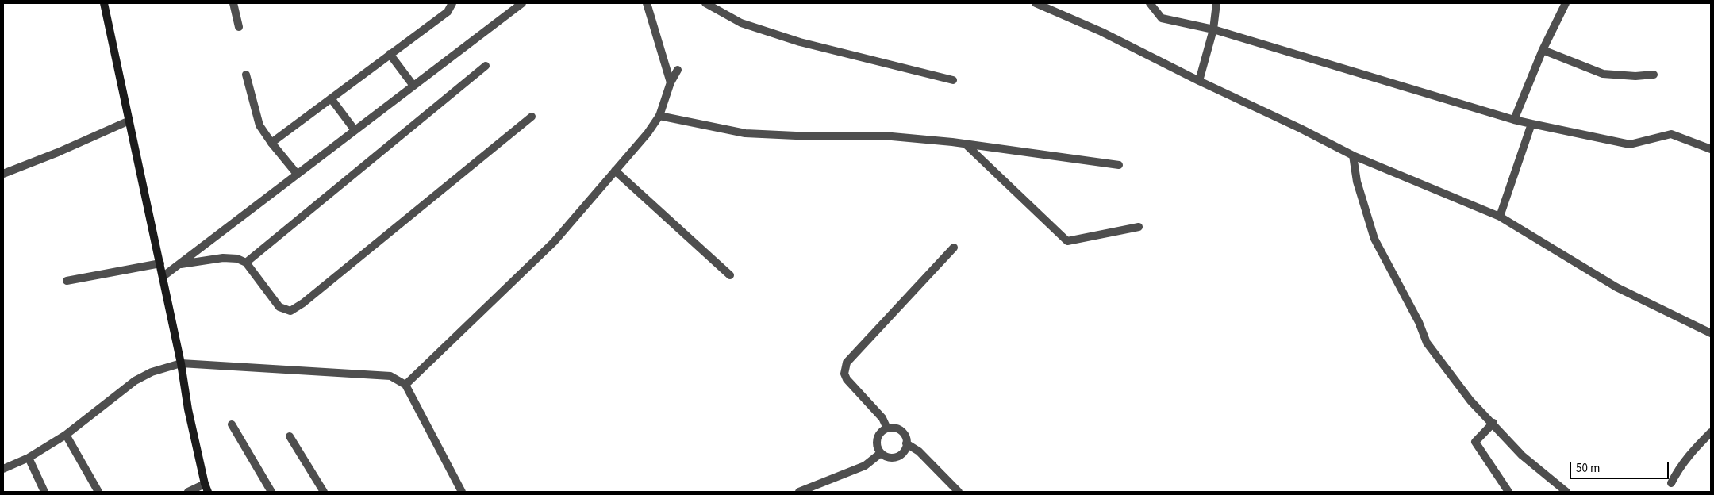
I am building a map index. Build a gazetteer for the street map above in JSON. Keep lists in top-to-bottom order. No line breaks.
{"scale_bar":"50 m"}
